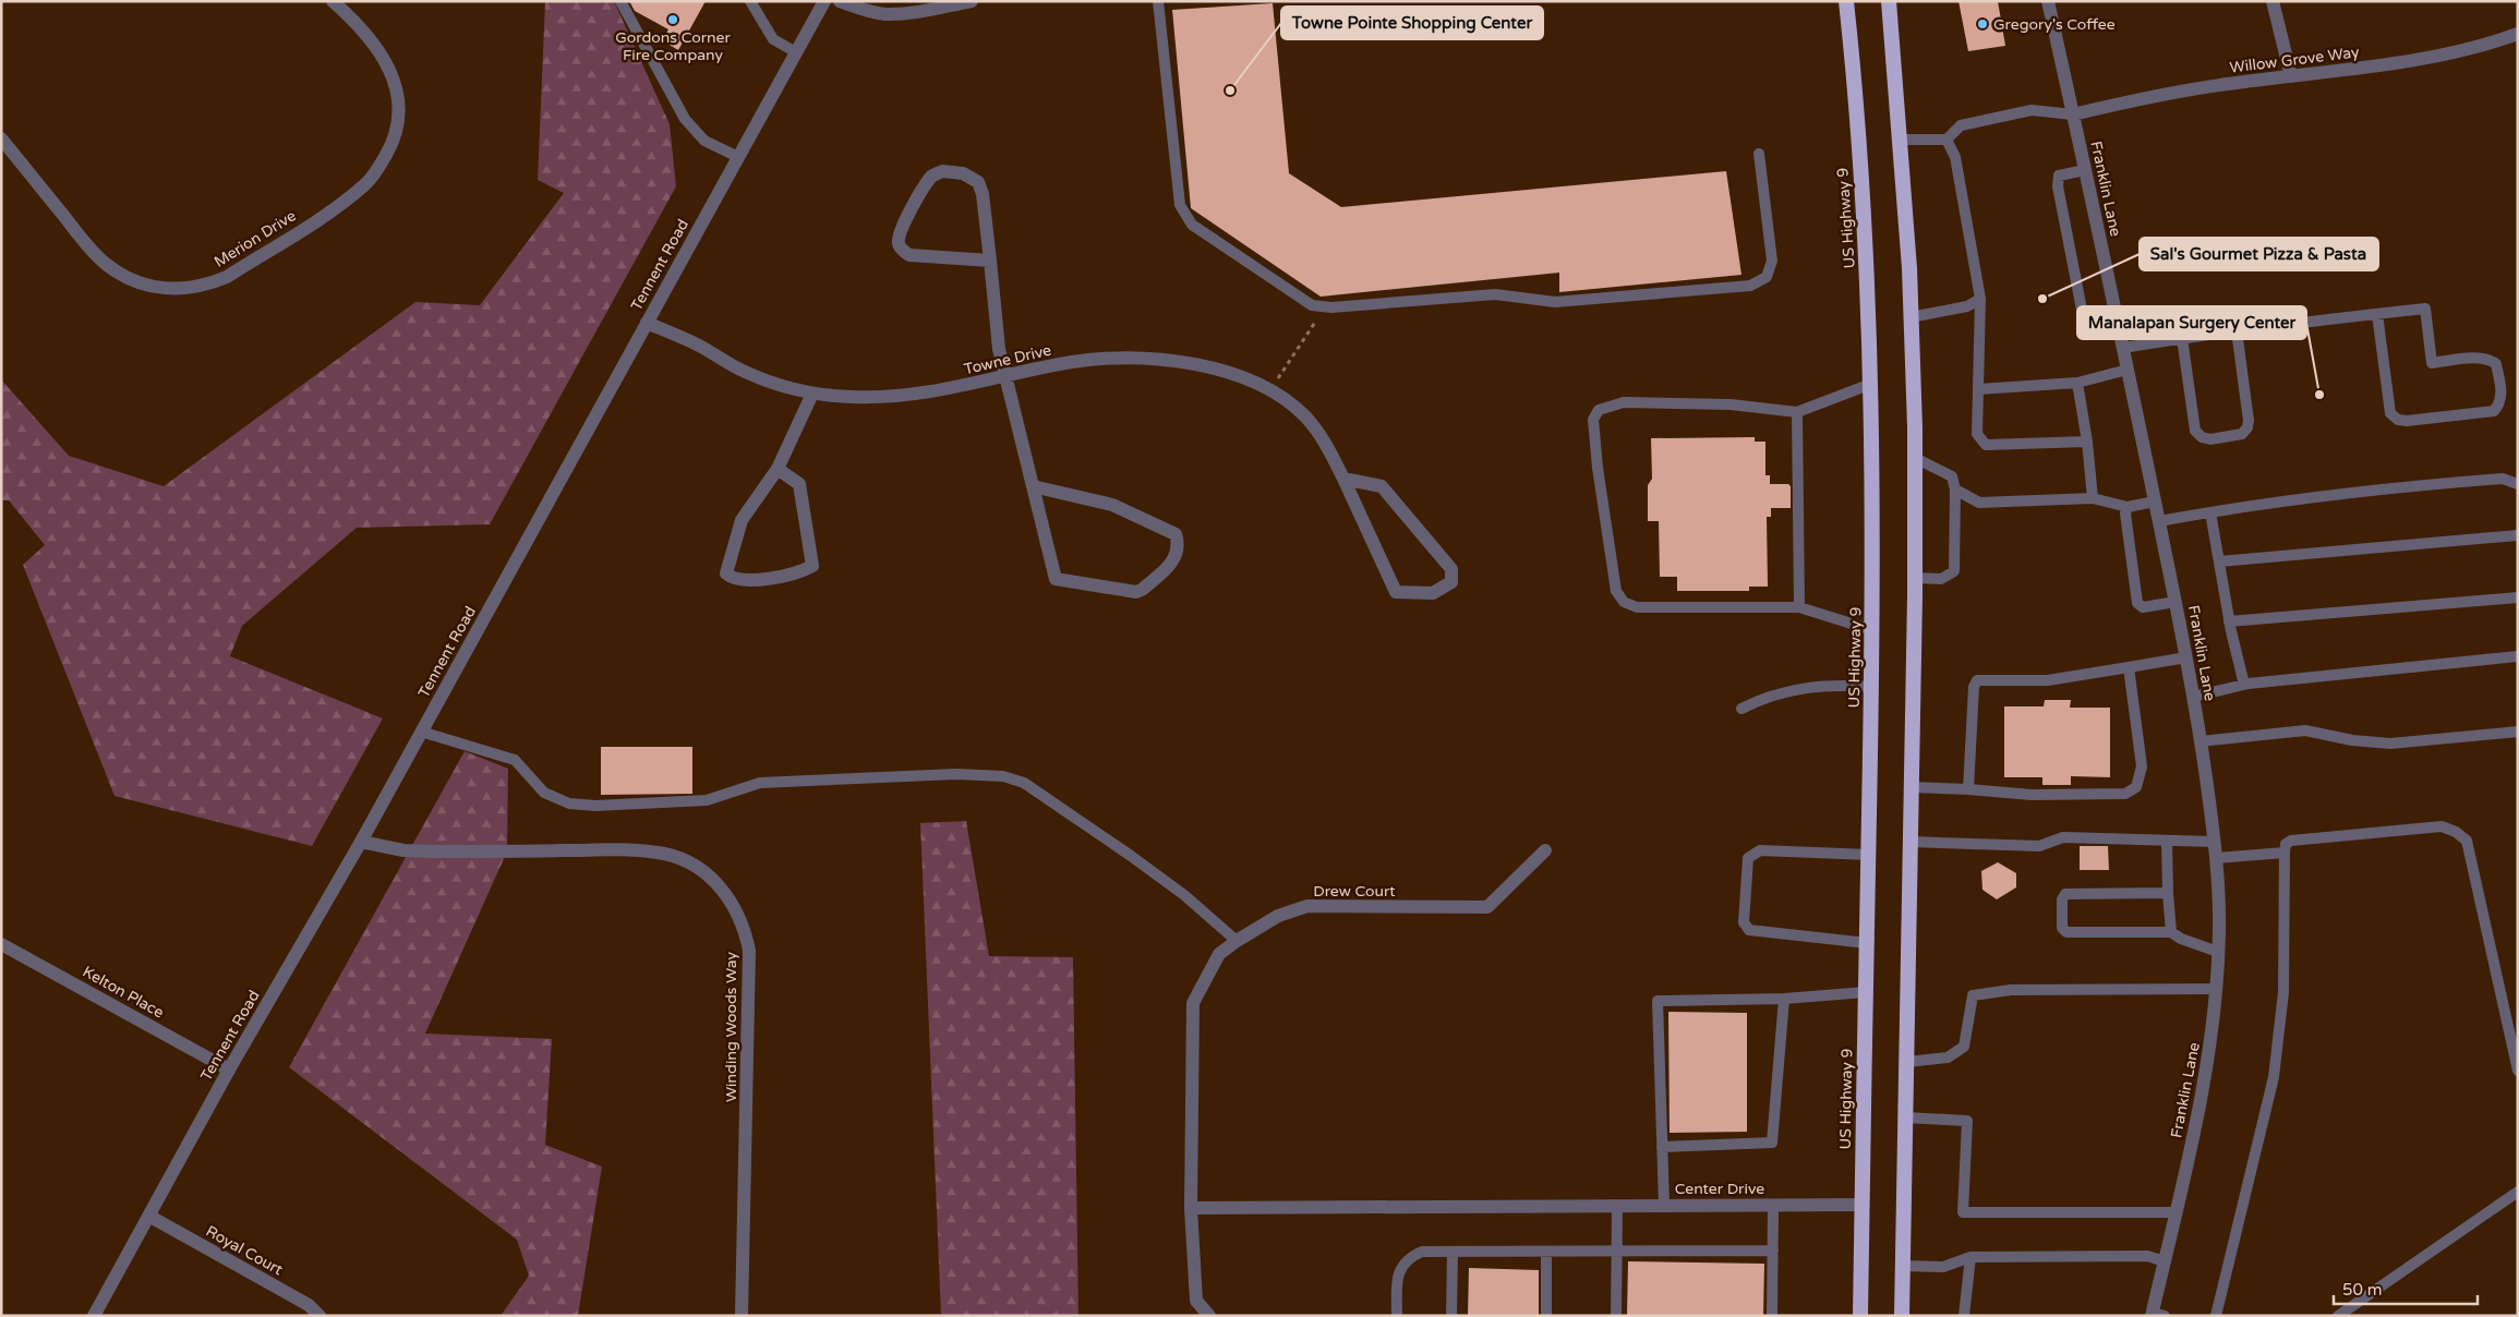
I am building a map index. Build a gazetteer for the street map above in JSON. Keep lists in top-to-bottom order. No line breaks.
{"streets":{"highway":["US Highway 9"],"street":["Willow Grove Way","Franklin Lane","Merion Drive","Tennent Road","Towne Drive","Drew Court","Kelton Place","Winding Woods Way","Center Drive","Royal Court"]},"crossings":[["Willow Grove Way","Franklin Lane"],["US Highway 9","Center Drive"],["Tennent Road","Towne Drive"],["Tennent Road","Kelton Place"],["Tennent Road","Winding Woods Way"],["Tennent Road","Royal Court"],["Drew Court","Center Drive"]],"places":["Gordons Corner Fire Company","Gregory's Coffee","Towne Pointe Shopping Center","Sal's Gourmet Pizza & Pasta","Manalapan Surgery Center"],"scale_bar":"50 m"}
